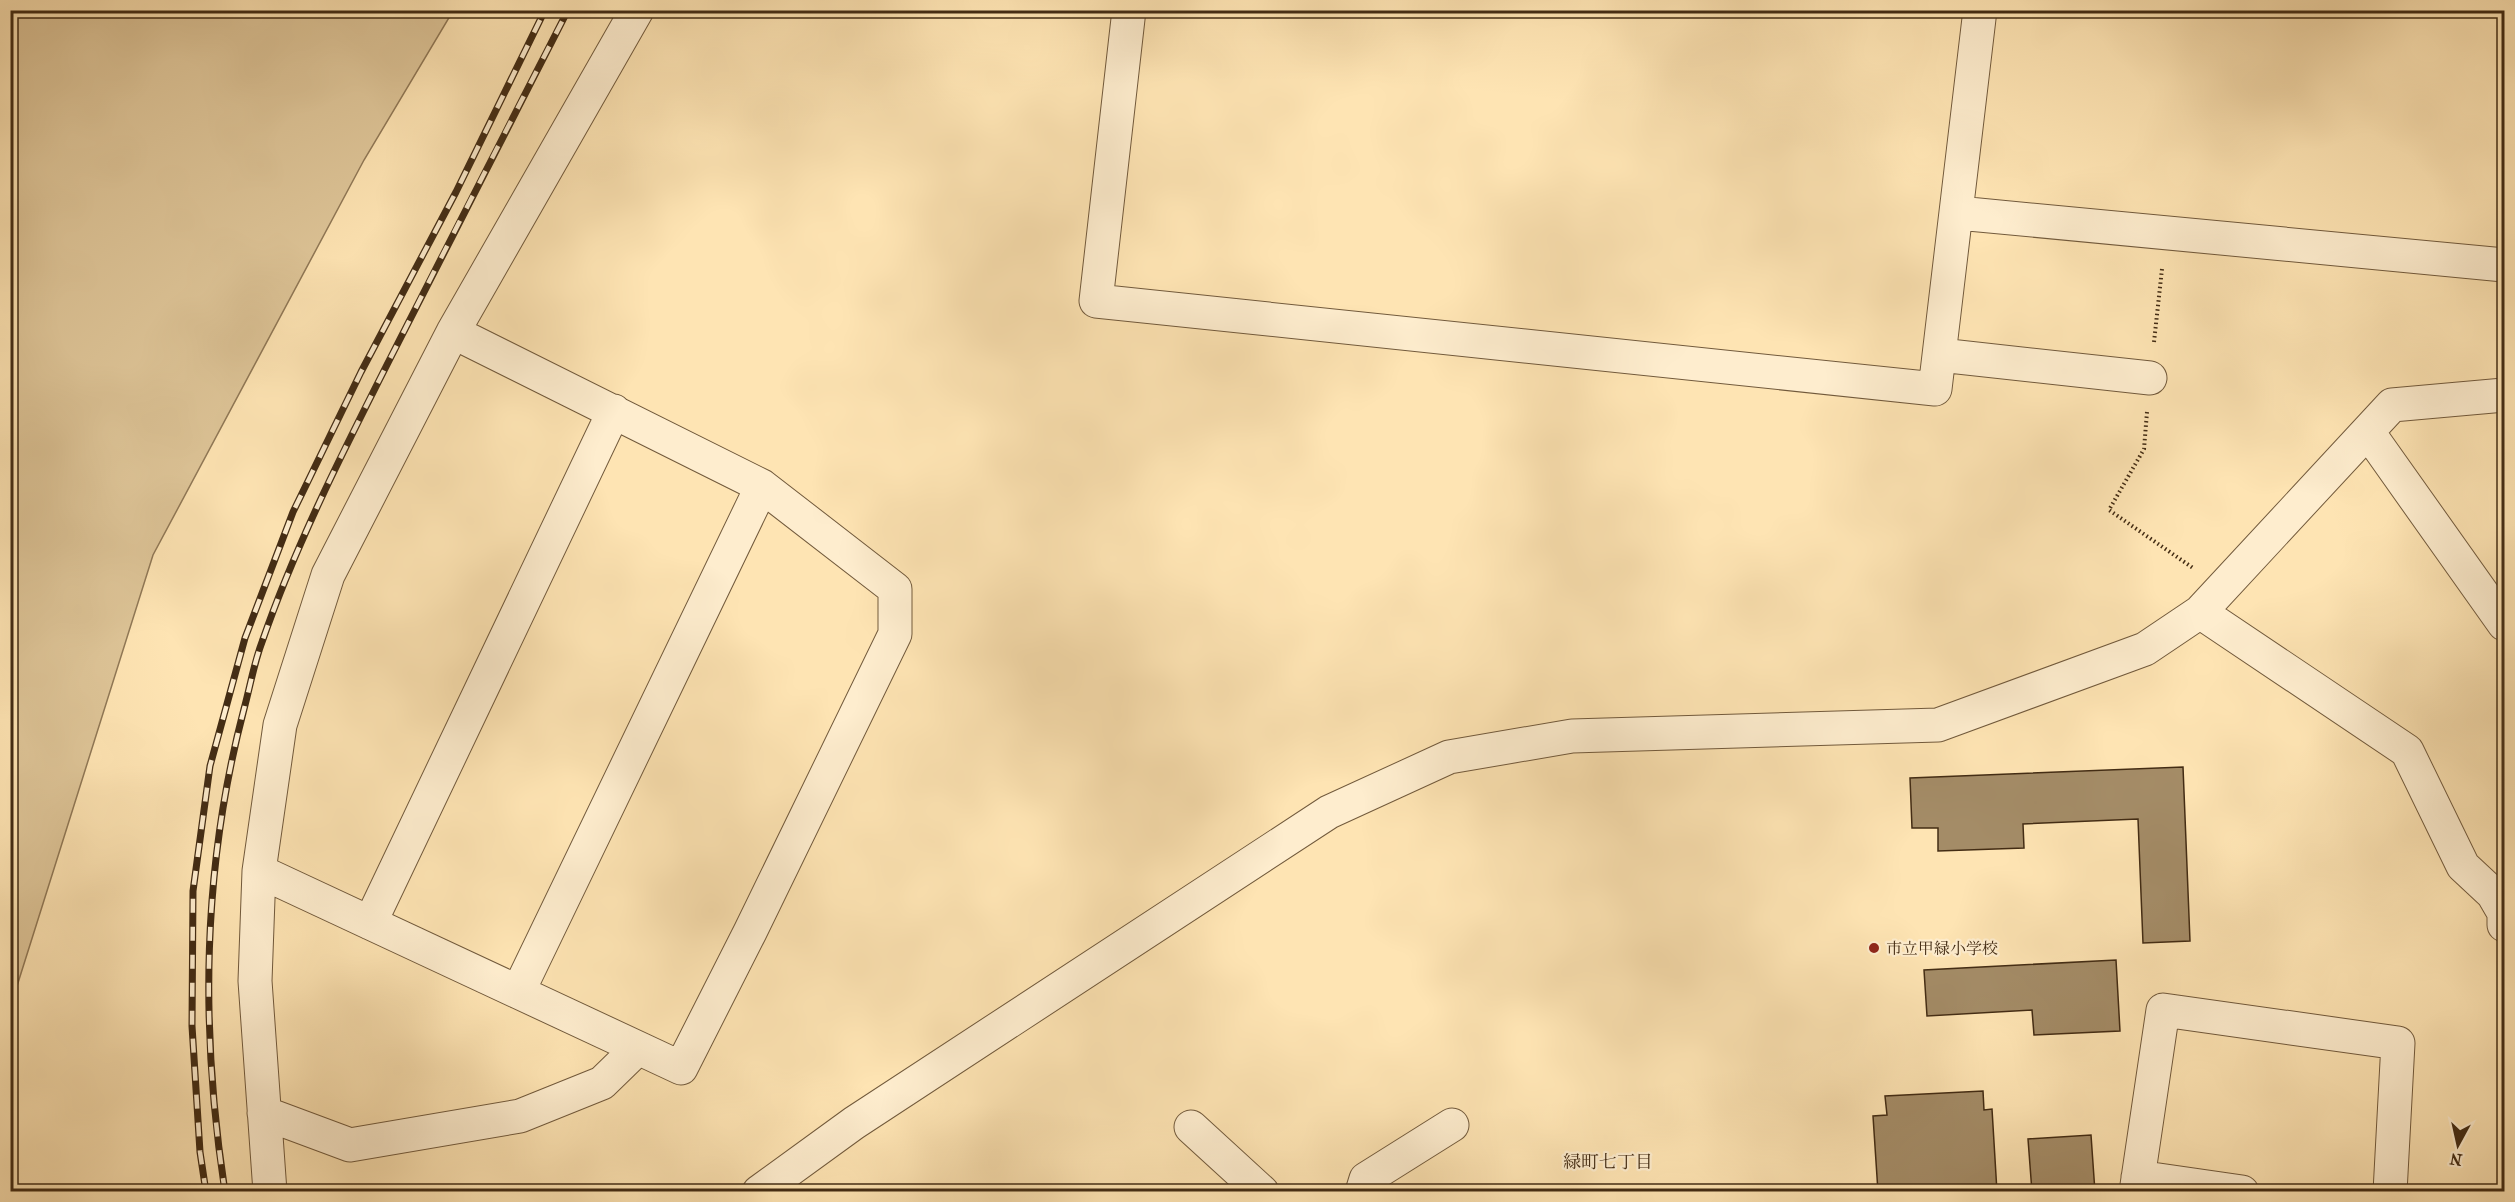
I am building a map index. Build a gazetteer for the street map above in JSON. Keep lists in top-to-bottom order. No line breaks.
{"districts":["緑町七丁目"],"places":["市立甲緑小学校"],"north":"bottom"}
